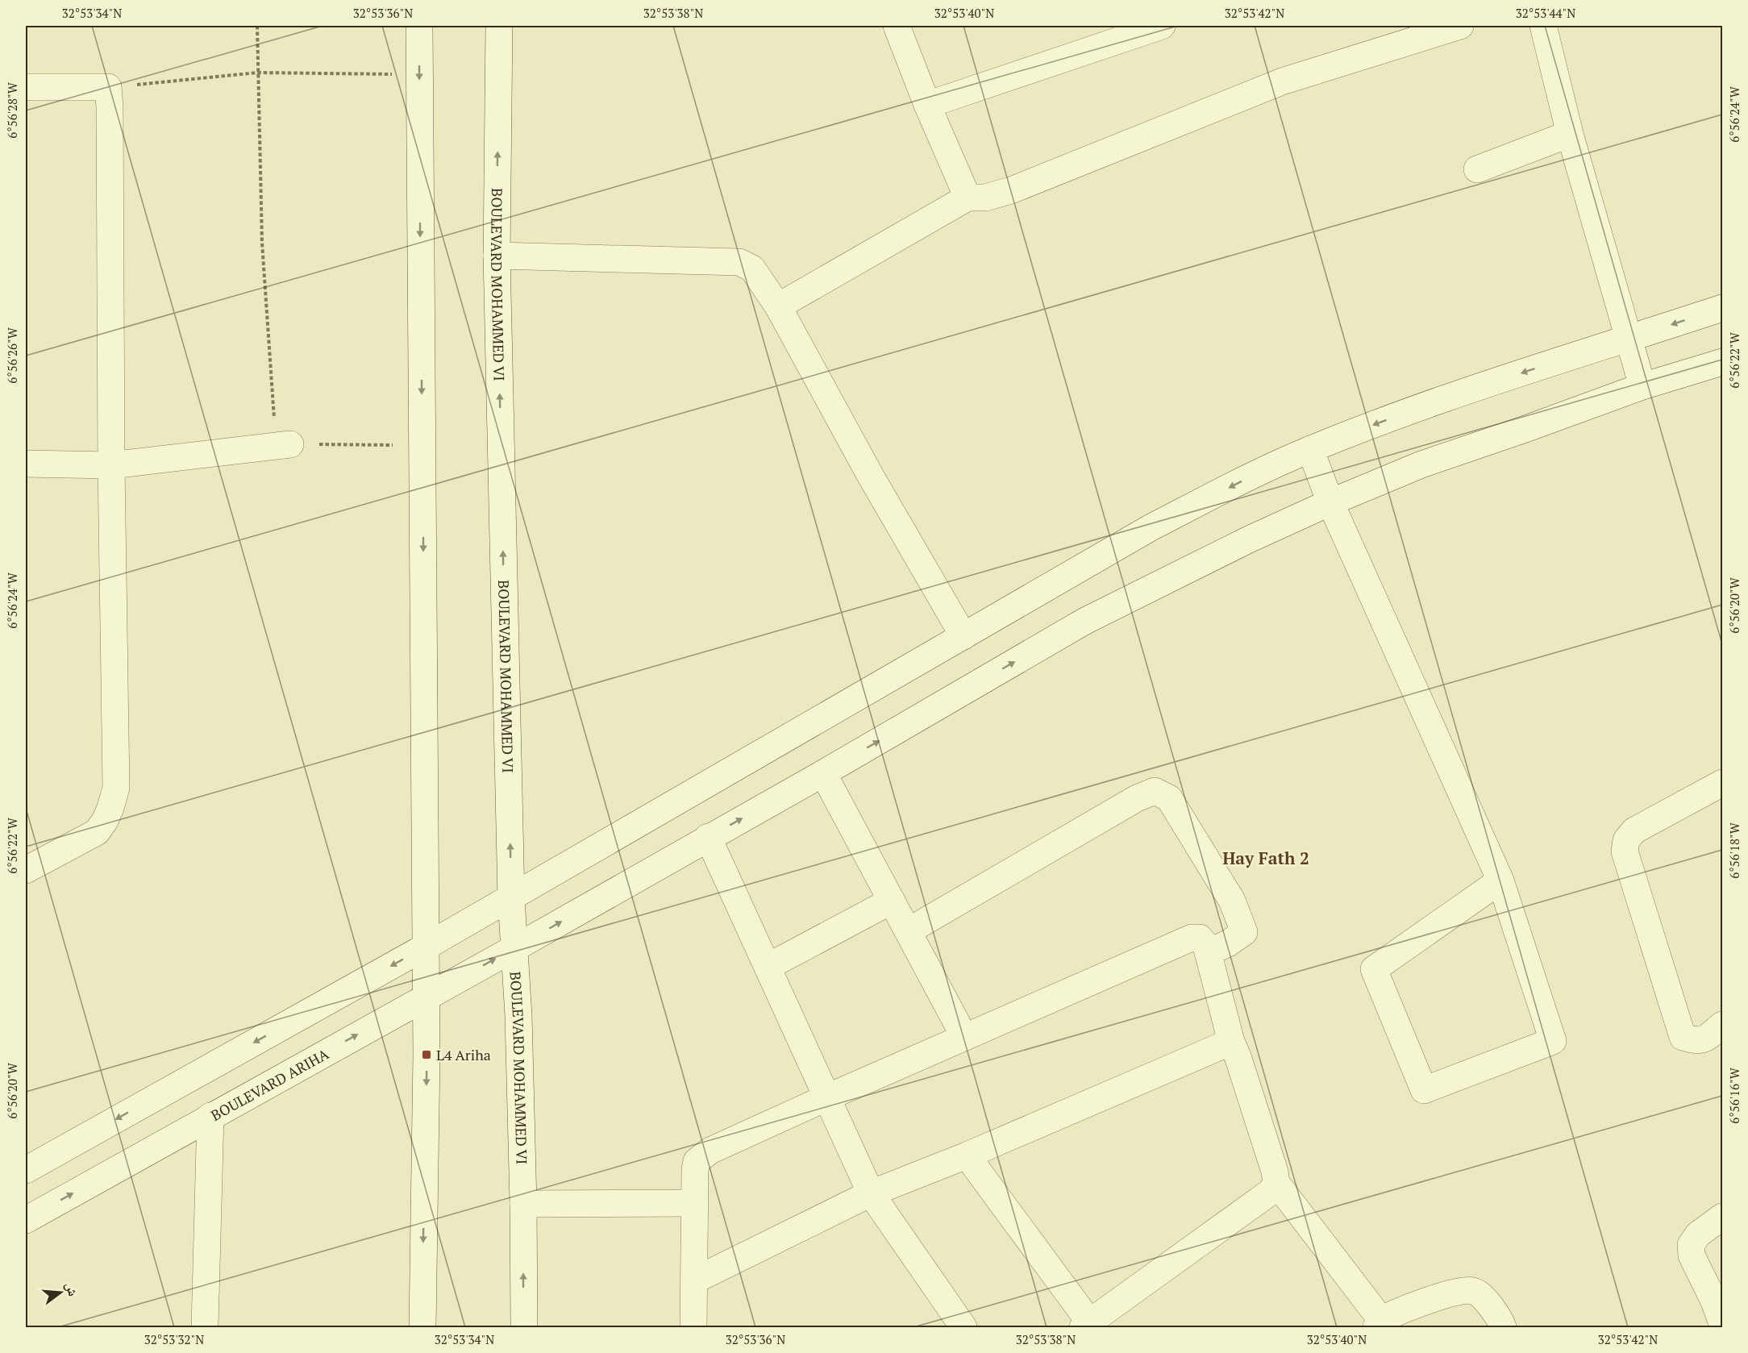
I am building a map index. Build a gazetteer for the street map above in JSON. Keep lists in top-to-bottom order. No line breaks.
{"streets":{"street":["BOULEVARD MOHAMMED VI","BOULEVARD ARIHA"]},"crossings":[["BOULEVARD MOHAMMED VI","BOULEVARD ARIHA"]],"districts":["Hay Fath 2"],"places":{"transit":["L4 Ariha"]},"north":"right","coordinates":["32°53'34\"N","32°53'36\"N","32°53'38\"N","32°53'40\"N","32°53'42\"N","32°53'44\"N","6°56'28\"W","6°56'24\"W","6°56'26\"W","6°56'22\"W","6°56'20\"W","6°56'18\"W","6°56'16\"W","32°53'32\"N"]}
